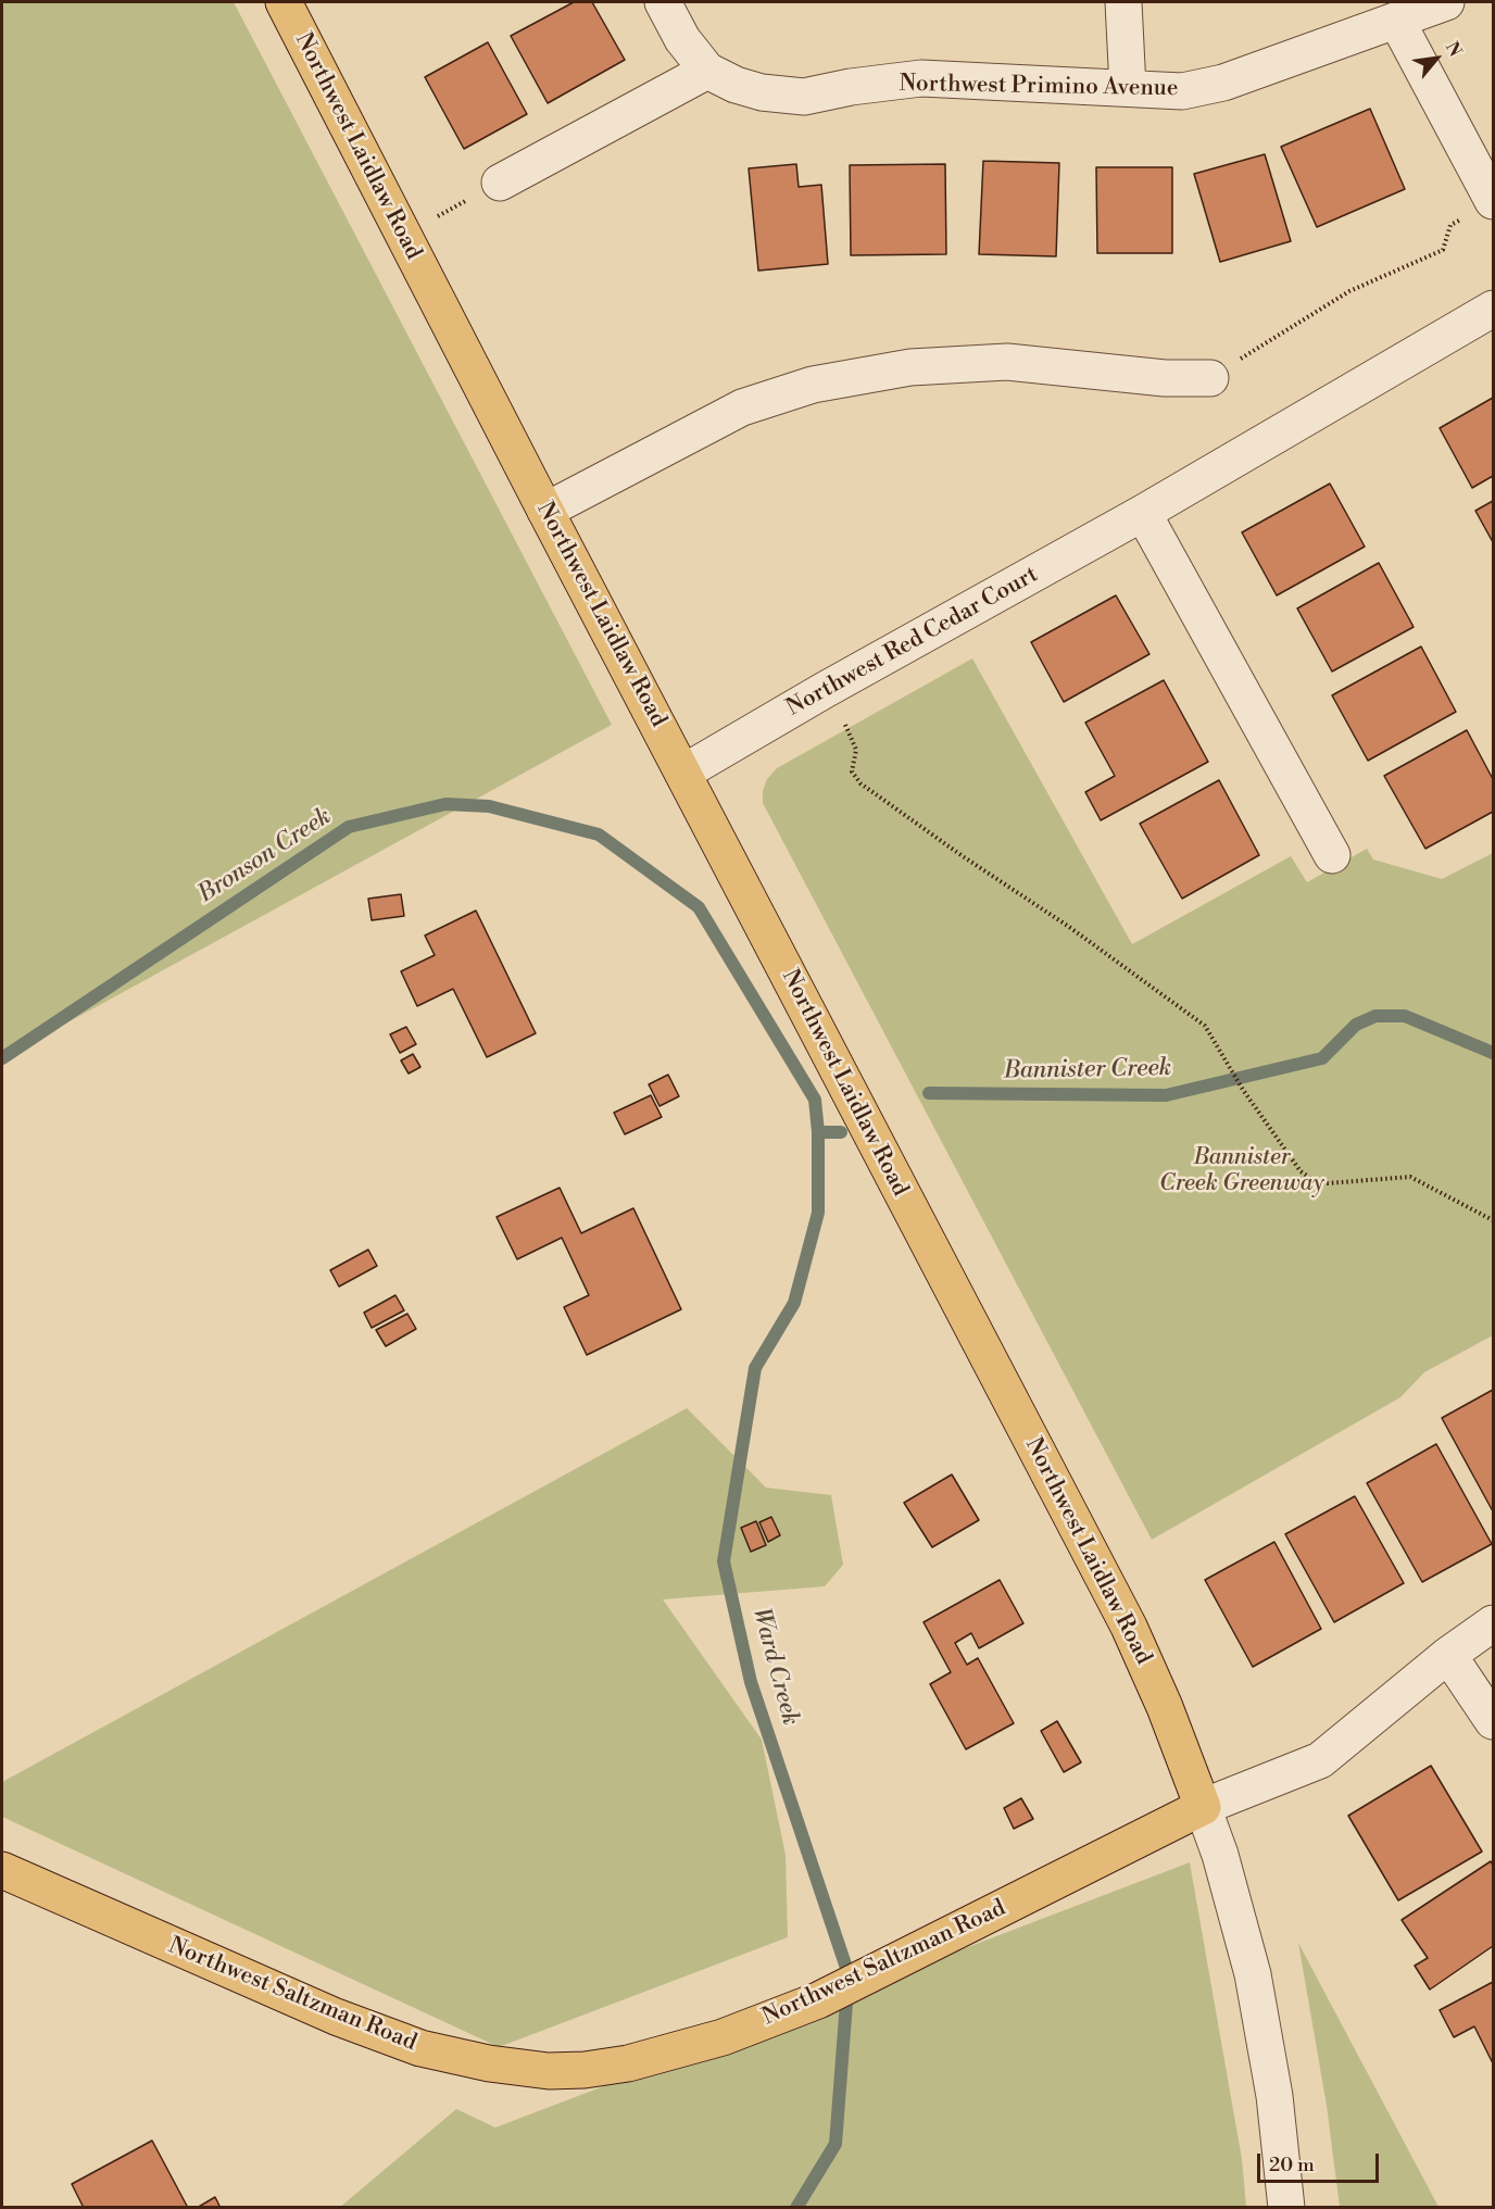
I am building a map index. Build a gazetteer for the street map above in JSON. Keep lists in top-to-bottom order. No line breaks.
{"streets":{"main road":["Northwest Laidlaw Road","Northwest Saltzman Road"],"street":["Northwest Primino Avenue","Northwest Red Cedar Court"]},"crossings":[["Northwest Laidlaw Road","Northwest Red Cedar Court"],["Northwest Laidlaw Road","Northwest Saltzman Road"]],"water":["Bronson Creek","Bannister Creek","Ward Creek"],"parks":["Bannister Creek Greenway"],"scale_bar":"20 m","north":"top right"}
